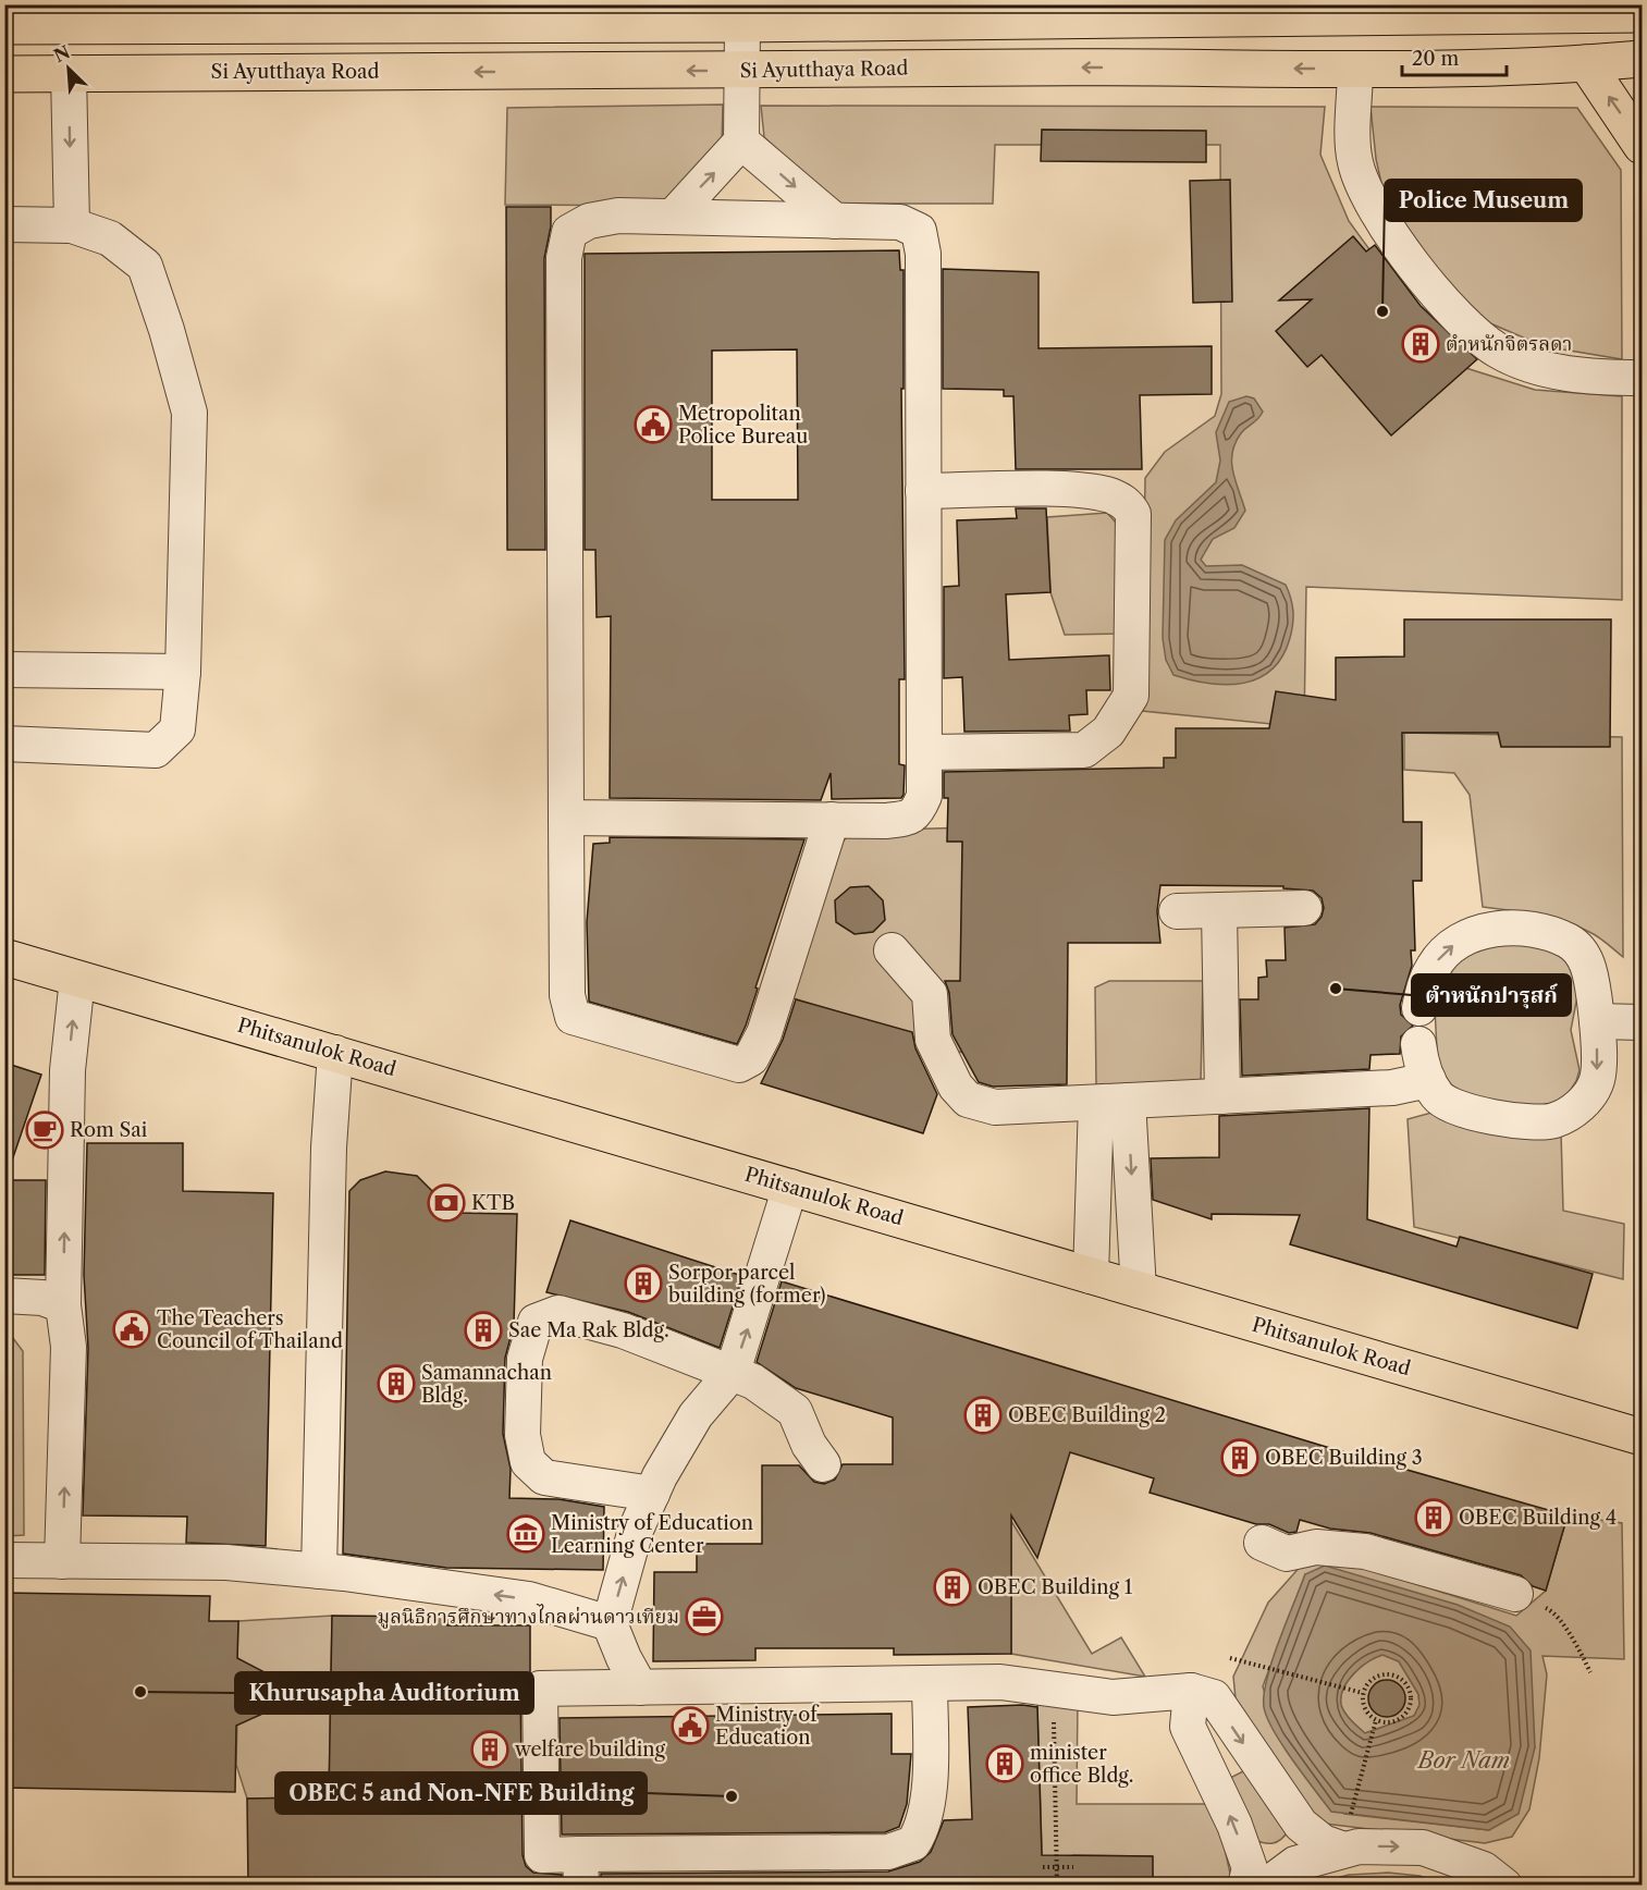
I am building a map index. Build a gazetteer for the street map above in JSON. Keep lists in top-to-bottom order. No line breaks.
{"streets":{"main road":["Si Ayutthaya Road","Phitsanulok Road"]},"water":["Bor Nam"],"places":{"other":["Police Museum","ตำหนักปารุสก์","Khurusapha Auditorium","OBEC 5 and Non-NFE Building"],"building":["ตำหนักจิตรลดา","Sorpor parcel building (former)","Sae Ma Rak Bldg.","Samannachan Bldg.","OBEC Building 2","OBEC Building 3","OBEC Building 4","OBEC Building 1","welfare building","minister office Bldg."],"public building":["Metropolitan Police Bureau","The Teachers Council of Thailand","Ministry of Education"],"cafe":["Rom Sai"],"bank":["KTB"],"museum":["Ministry of Education Learning Center"],"office":["มูลนิธิการศึกษาทางไกลผ่านดาวเทียม"]},"scale_bar":"20 m","north":"top left"}
